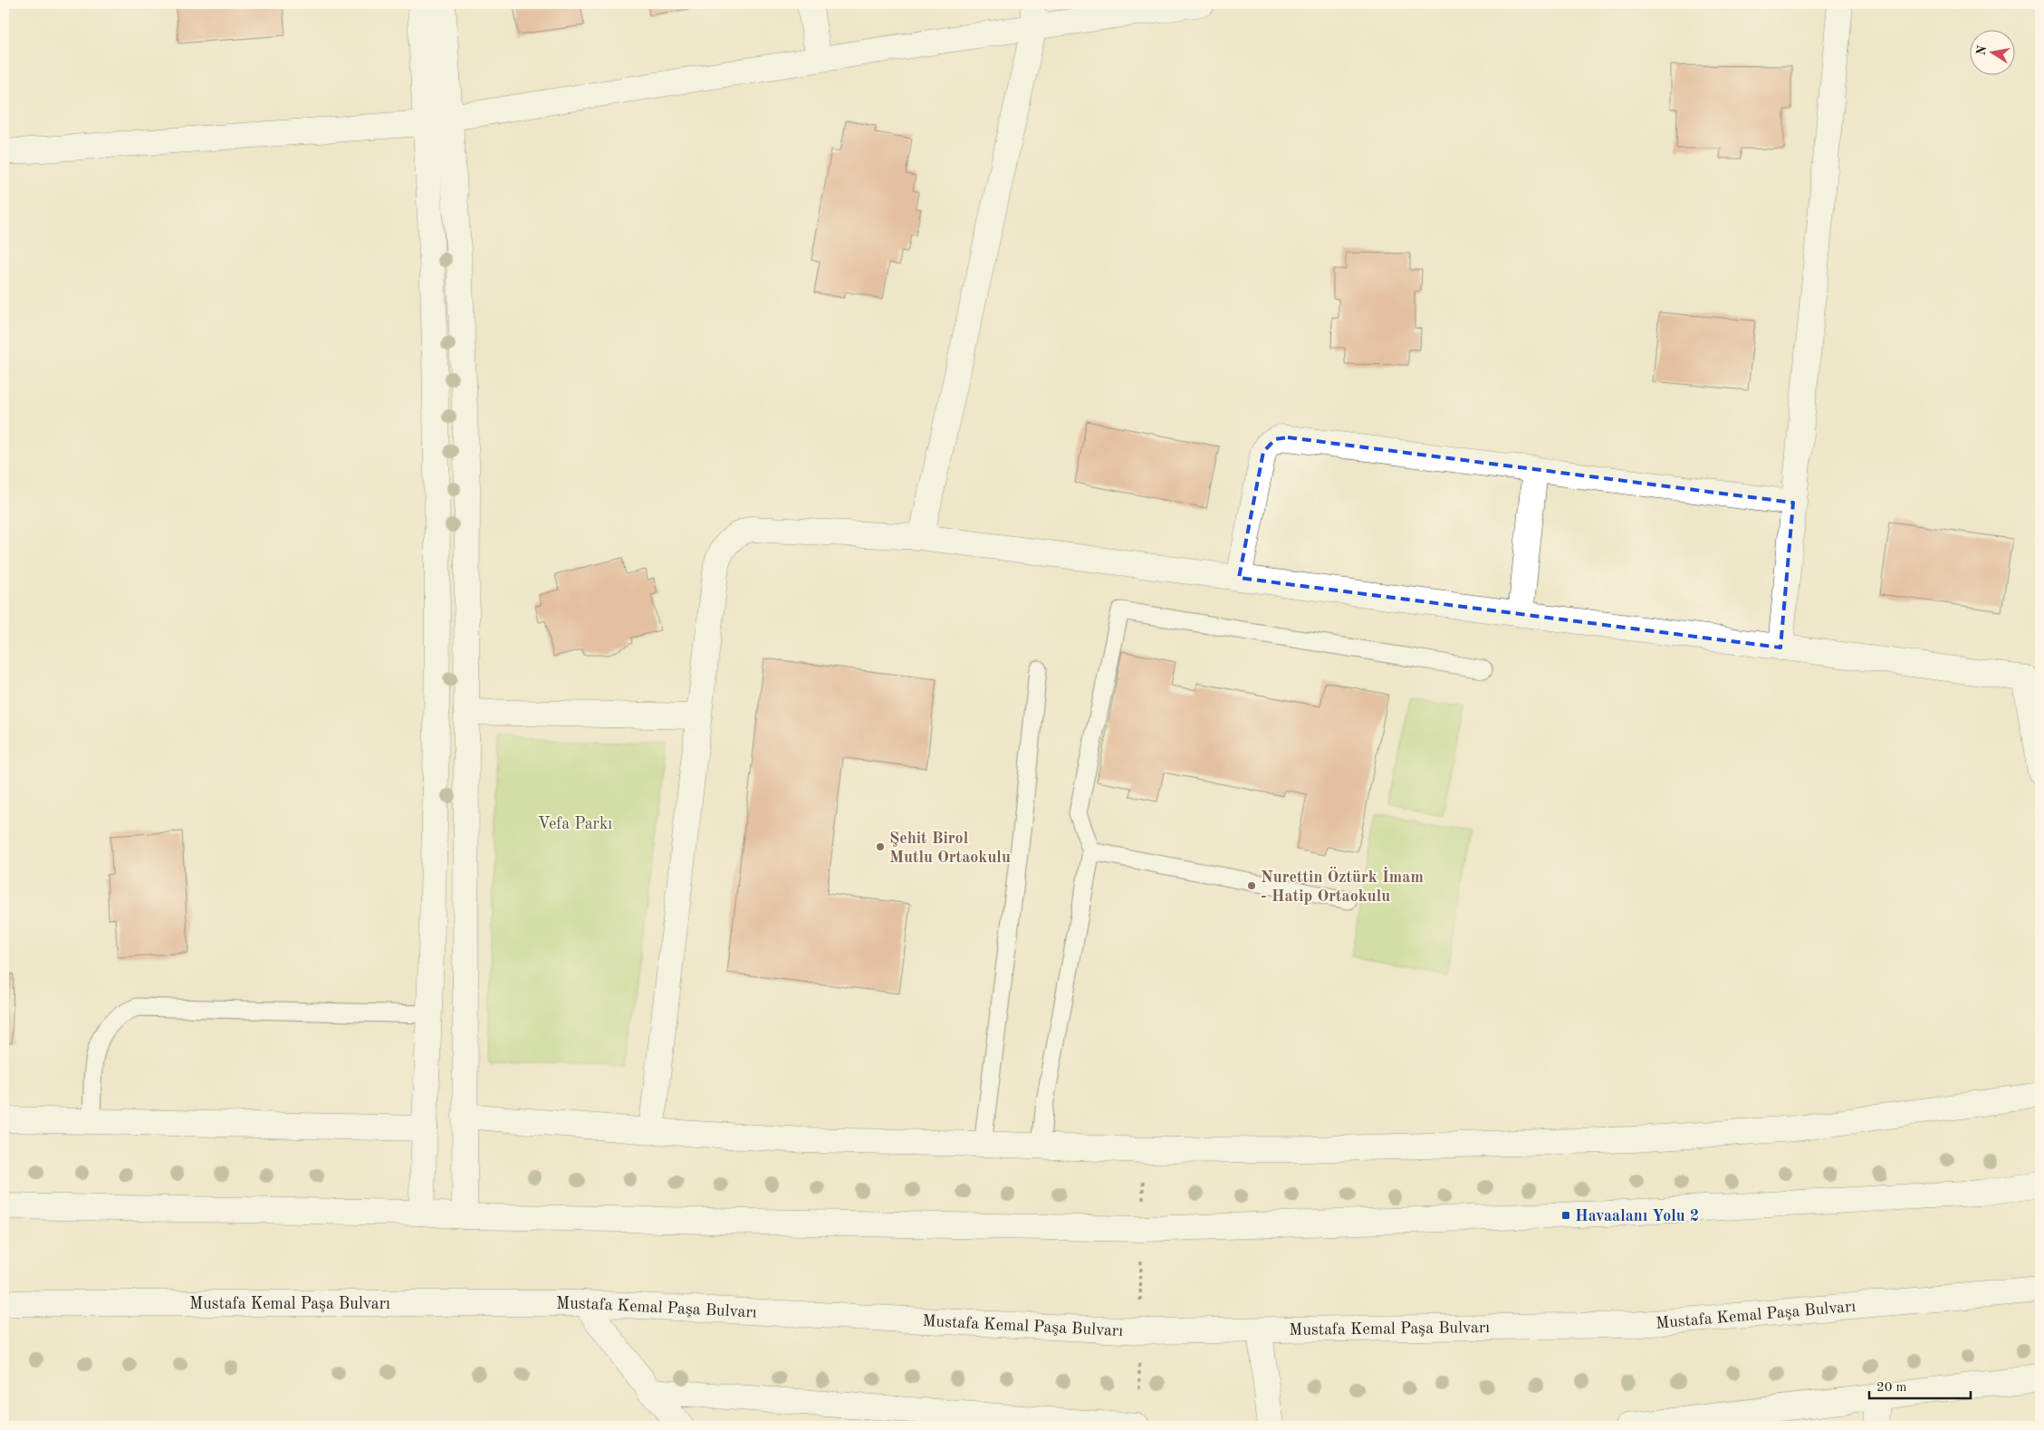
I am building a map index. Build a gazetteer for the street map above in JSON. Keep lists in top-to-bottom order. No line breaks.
{"streets":{"street":["Mustafa Kemal Paşa Bulvarı"]},"parks":["Vefa Parkı"],"places":{"other":["Şehit Birol Mutlu Ortaokulu","Nurettin Öztürk İmam - Hatip Ortaokulu"],"transit":["Havaalanı Yolu 2"]},"scale_bar":"20 m","north":"left"}
